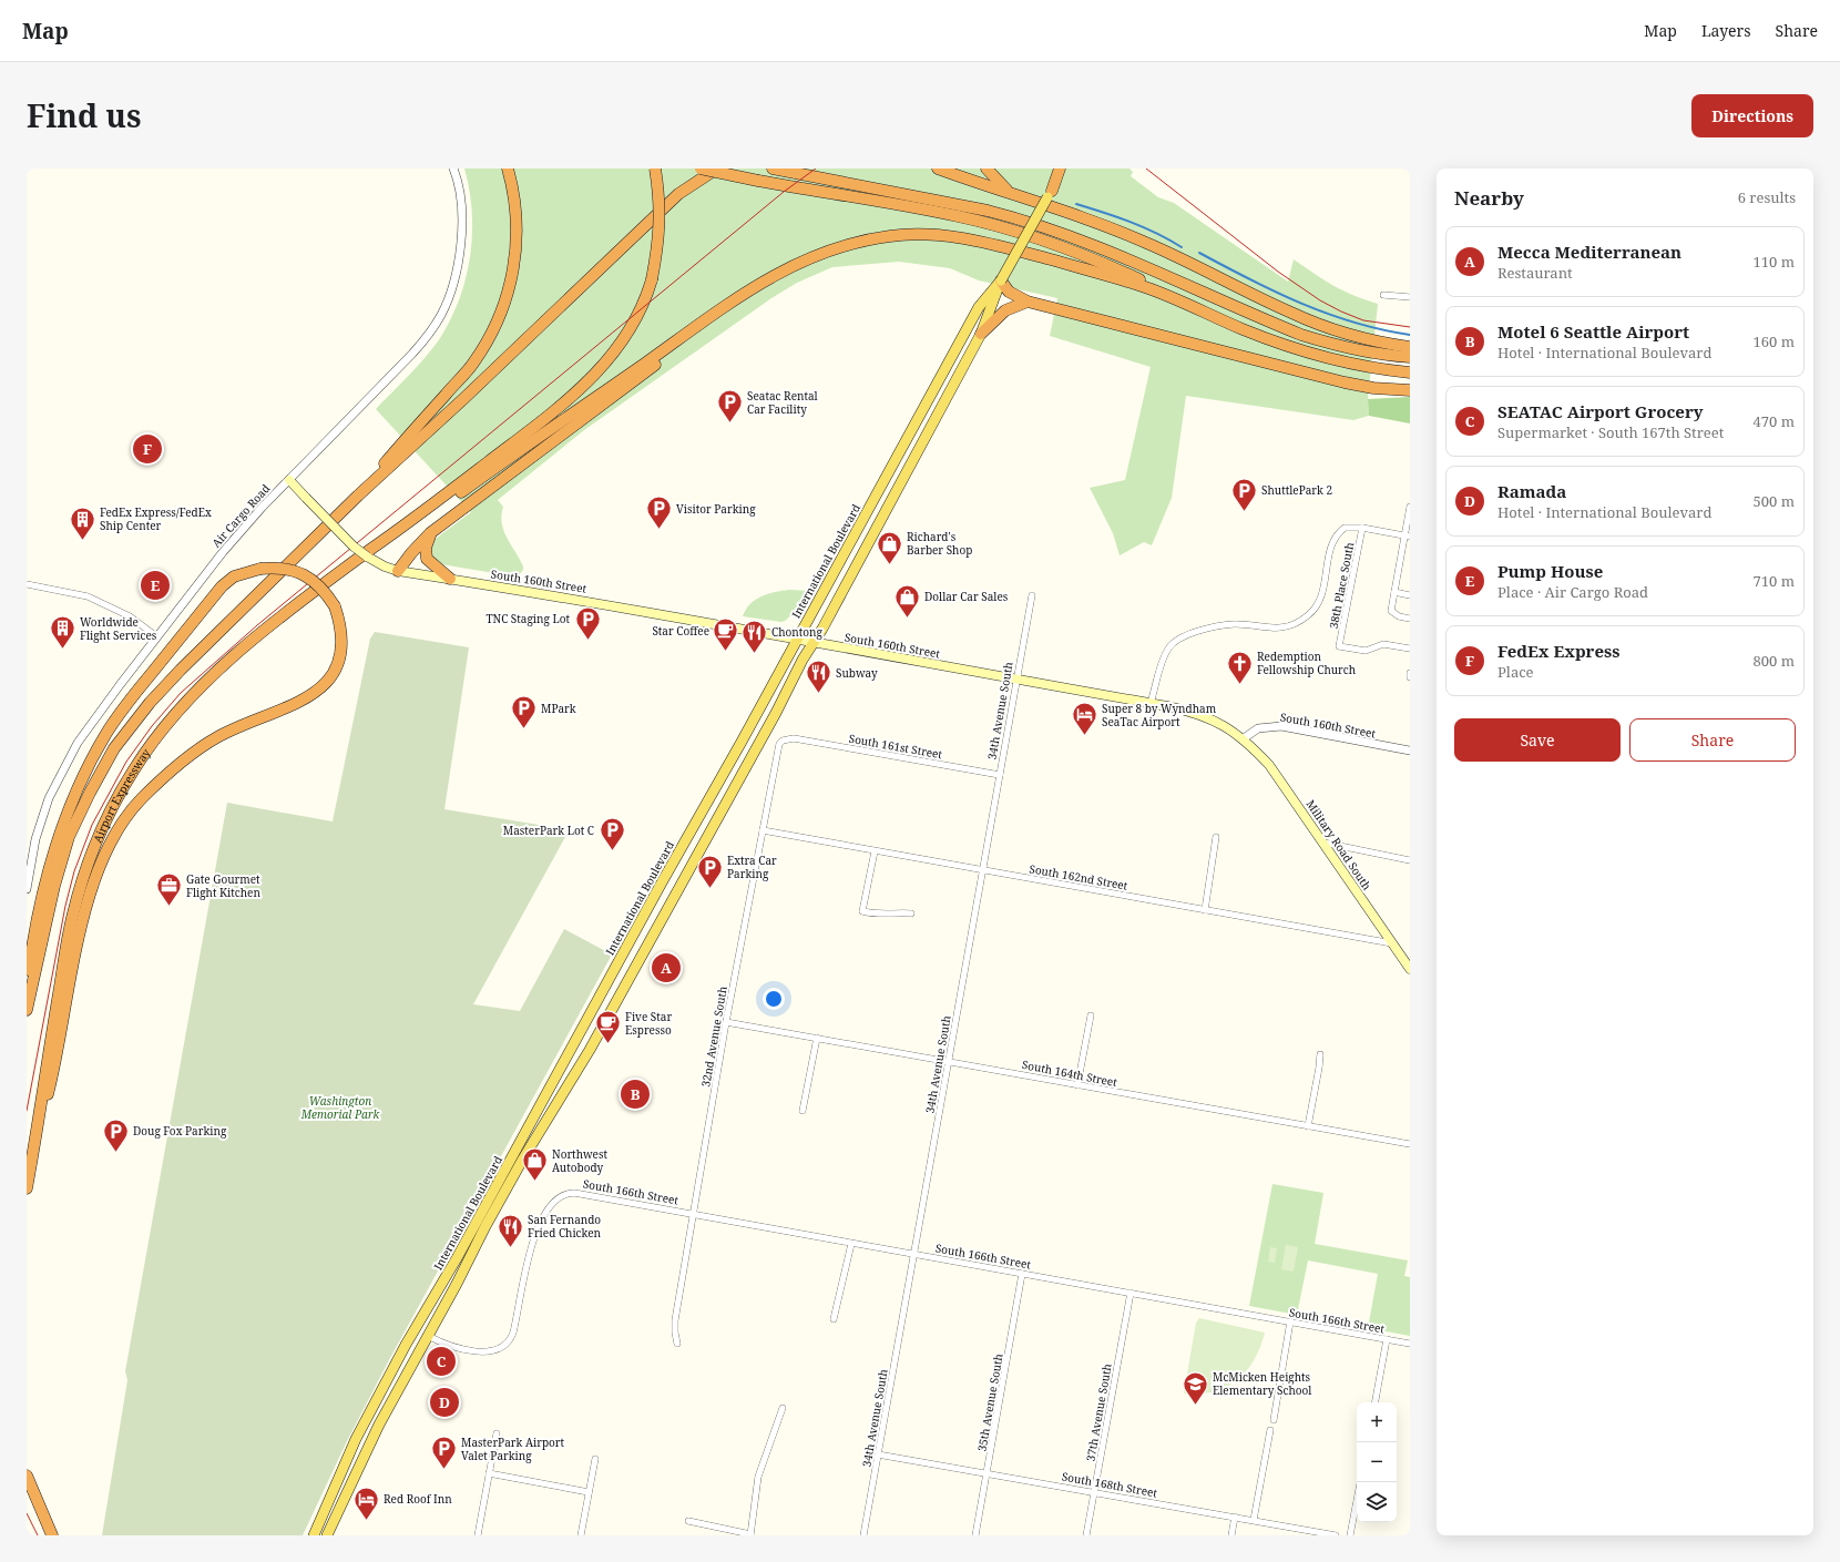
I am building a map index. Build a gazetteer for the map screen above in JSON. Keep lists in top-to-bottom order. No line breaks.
{"streets":{"highway":["Airport Expressway"],"main road":["International Boulevard","South 160th Street","Military Road South"],"street":["Air Cargo Road","38th Place South","34th Avenue South","South 161st Street","South 162nd Street","32nd Avenue South","South 164th Street","South 166th Street","35th Avenue South","37th Avenue South","South 168th Street"]},"crossings":[["Air Cargo Road","South 160th Street"],["International Boulevard","South 160th Street"],["International Boulevard","South 166th Street"],["South 160th Street","34th Avenue South"],["South 160th Street","Military Road South"],["34th Avenue South","South 161st Street"],["34th Avenue South","South 162nd Street"],["34th Avenue South","South 164th Street"],["34th Avenue South","South 166th Street"],["34th Avenue South","South 168th Street"],["South 161st Street","32nd Avenue South"],["Military Road South","South 162nd Street"],["South 162nd Street","32nd Avenue South"],["32nd Avenue South","South 164th Street"],["32nd Avenue South","South 166th Street"],["South 166th Street","35th Avenue South"],["South 166th Street","37th Avenue South"],["35th Avenue South","South 168th Street"],["37th Avenue South","South 168th Street"]],"parks":["Washington Memorial Park"],"places":{"parking":["Seatac Rental Car Facility","ShuttlePark 2","Visitor Parking","TNC Staging Lot","MPark","MasterPark Lot C","Extra Car Parking","Doug Fox Parking","MasterPark Airport Valet Parking"],"building":["FedEx Express/FedEx Ship Center","Worldwide Flight Services"],"shop":["Richard's Barber Shop","Dollar Car Sales","Northwest Autobody"],"cafe":["Star Coffee","Five Star Espresso"],"restaurant":["Chontong","Subway","San Fernando Fried Chicken"],"church":["Redemption Fellowship Church"],"hotel":["Super 8 by Wyndham SeaTac Airport","Red Roof Inn"],"office":["Gate Gourmet Flight Kitchen"],"school or university":["McMicken Heights Elementary School"]},"page":{"header":"Map","nav":["Map","Layers","Share"],"title":"Find us","buttons":["Directions",["Save","Share"]],"heading":["Nearby","6 results"],"list":[{"mark":"A","name":"Mecca Mediterranean","note":"Restaurant","value":"110 m"},{"mark":"B","name":"Motel 6 Seattle Airport","note":"Hotel · International Boulevard","value":"160 m"},{"mark":"C","name":"SEATAC Airport Grocery","note":"Supermarket · South 167th Street","value":"470 m"},{"mark":"D","name":"Ramada","note":"Hotel · International Boulevard","value":"500 m"},{"mark":"E","name":"Pump House","note":"Place · Air Cargo Road","value":"710 m"},{"mark":"F","name":"FedEx Express","note":"Place","value":"800 m"}],"pins":["F","E","A","B","C","D"],"map_buttons":["+","−"]}}
